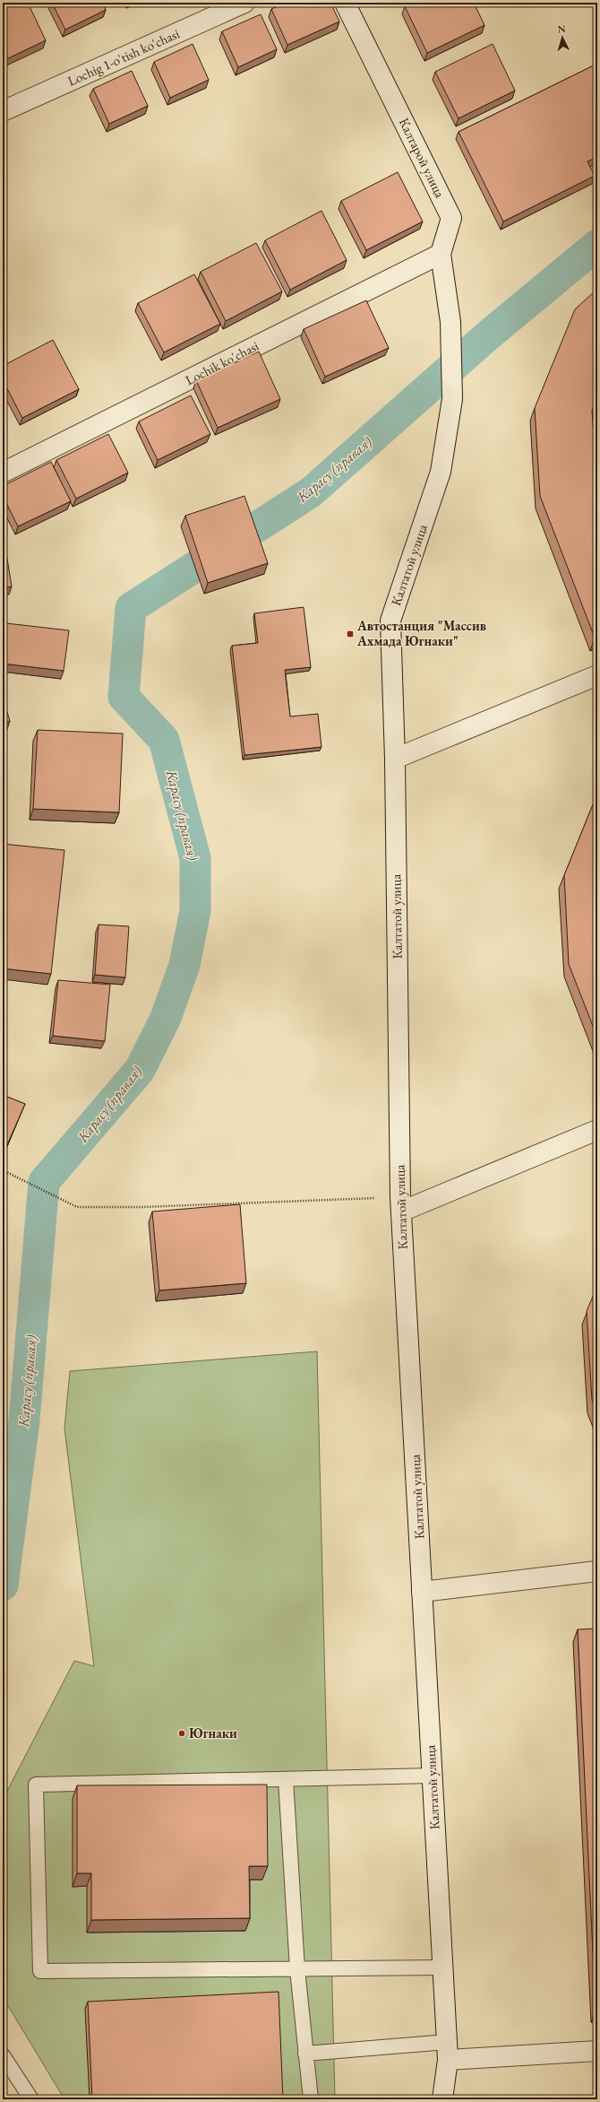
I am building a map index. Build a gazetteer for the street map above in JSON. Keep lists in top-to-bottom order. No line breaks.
{"streets":{"street":["Lochig 1-o'tish ko'chasi","Калтарой улица","Lochik ko'chasi","Калтатой улица"]},"crossings":[["Калтарой улица","Lochik ko'chasi"],["Калтарой улица","Калтатой улица"]],"water":["Карасу (правая)"],"places":{"transit":["Автостанция \"Массив Ахмада Югнаки\""],"other":["Югнаки"]},"north":"top"}
